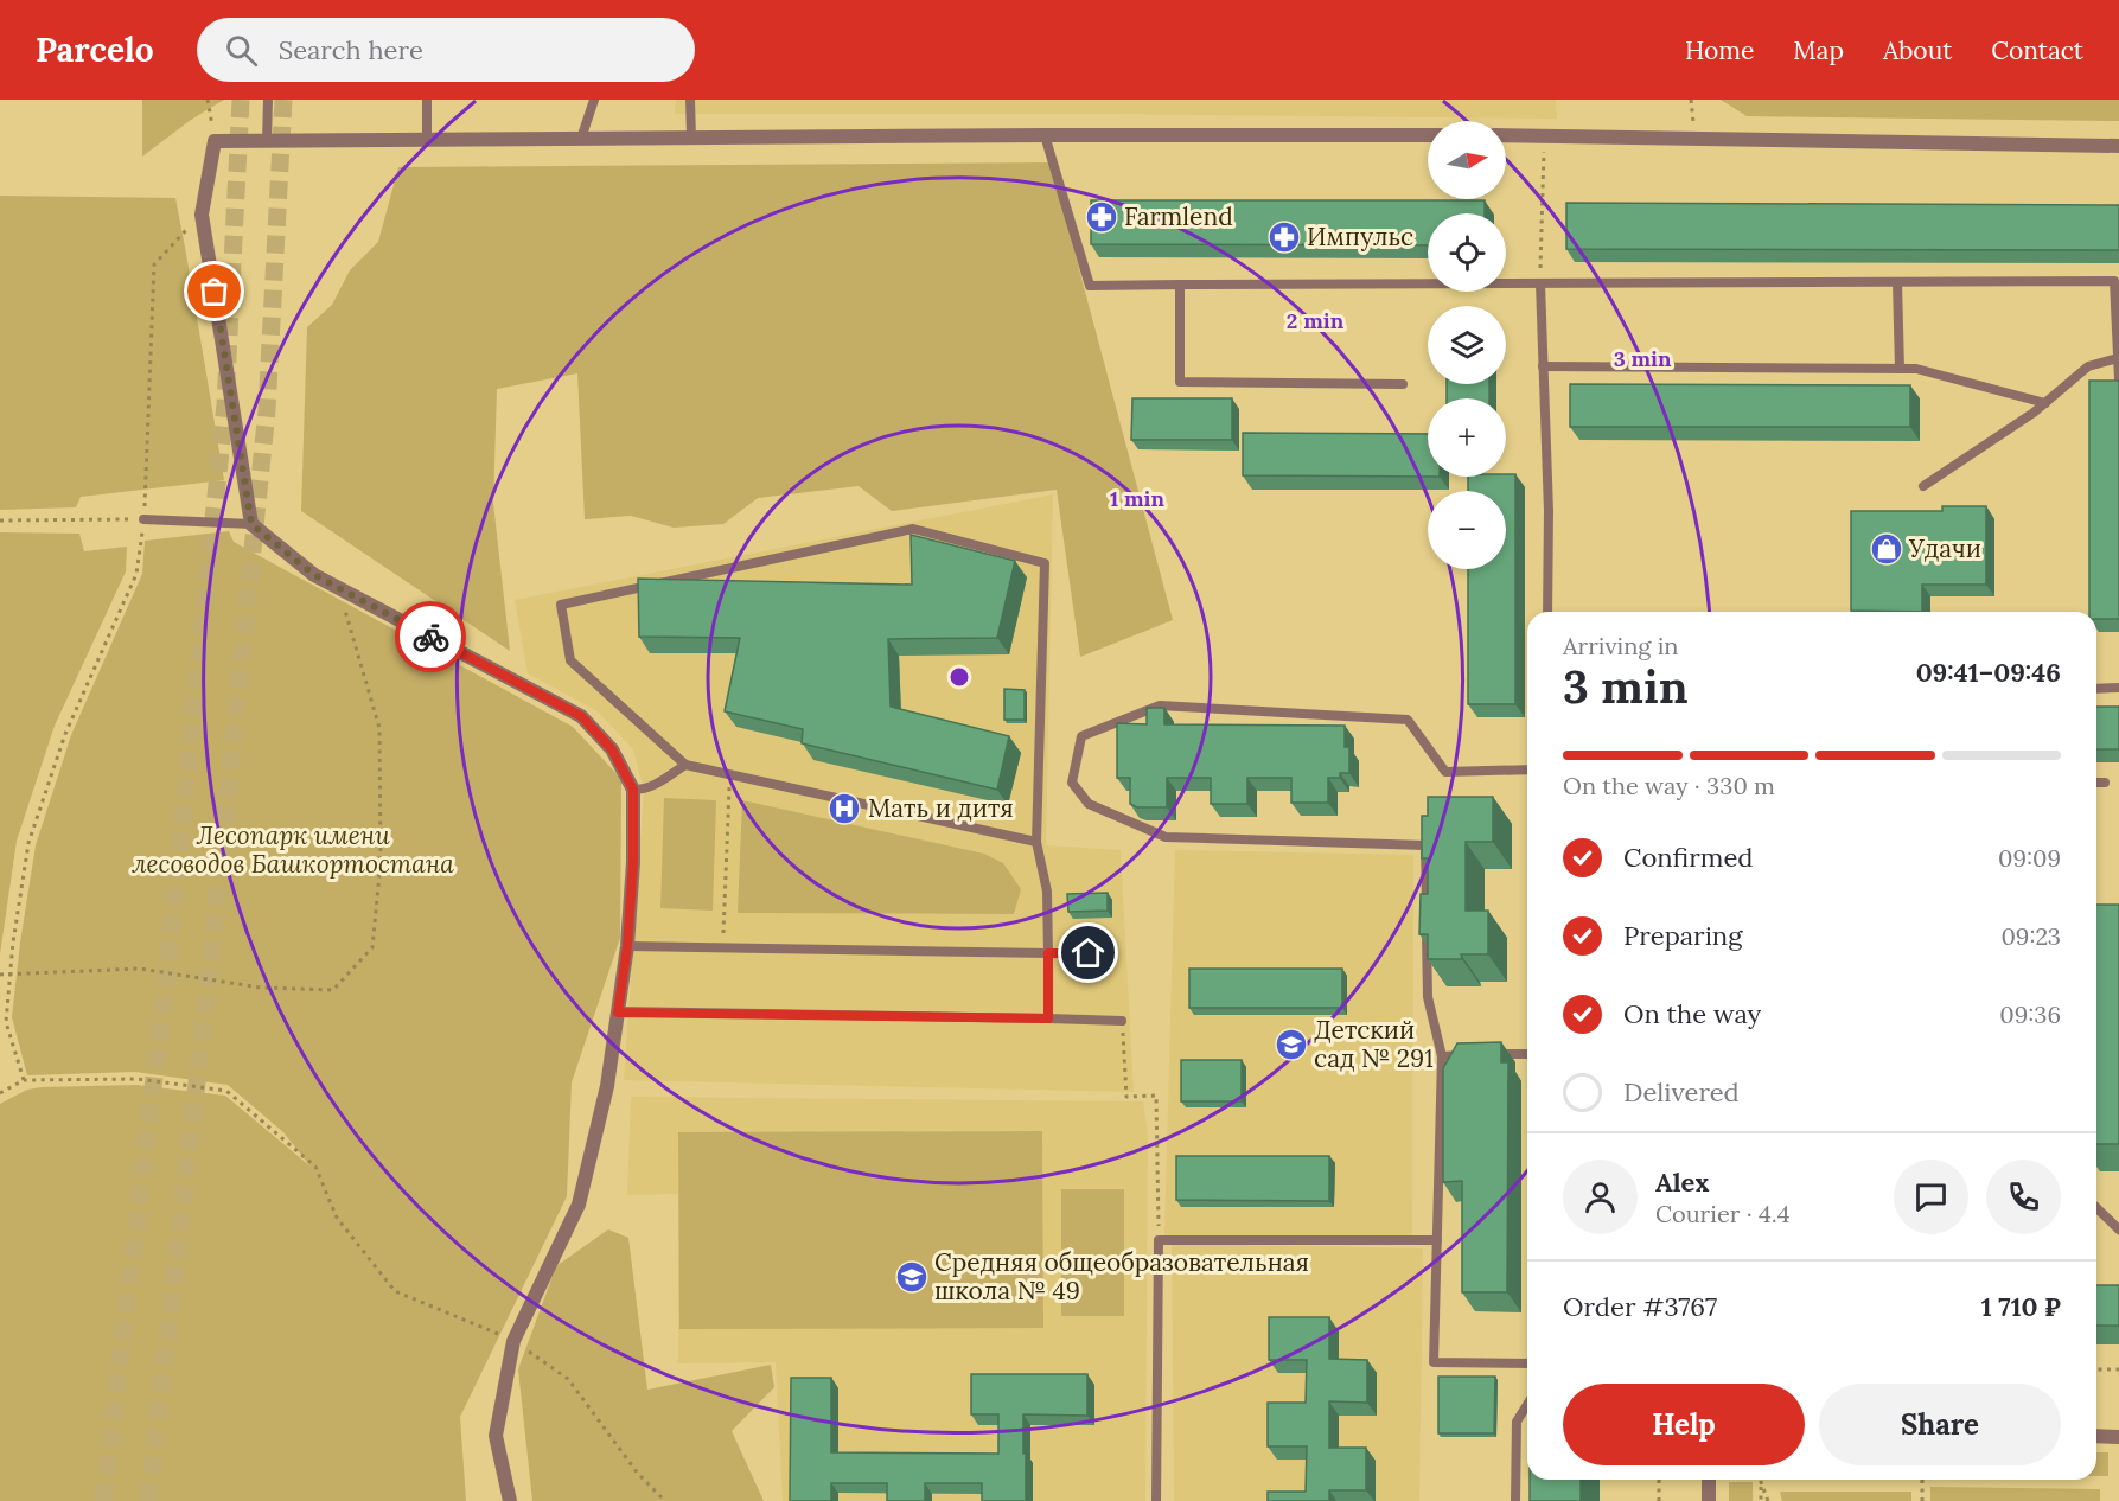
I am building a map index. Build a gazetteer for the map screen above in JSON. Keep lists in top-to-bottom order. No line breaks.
{"parks":["Лесопарк имени лесоводов Башкортостана"],"places":{"pharmacy":["Farmlend","Импульс"],"shop":["Удачи"],"hospital":["Мать и дитя"],"school or university":["Детский сад № 291","Средняя общеобразовательная школа № 49"]},"north":"right","page":{"header":"Parcelo","search":"Search here","nav":["Home","Map","About","Contact"],"map_buttons":["+","−"],"heading":["3 min","Arriving in","09:41–09:46"],"panel":["Alex","Courier · 4.4","Order #3767","1 710 ₽"],"bar":"On the way · 330 m","list":[["Confirmed","09:09"],["Preparing","09:23"],["On the way","09:36"],"Delivered"],"buttons":["Help","Share"]},"rings":["2 min","3 min","1 min"]}
